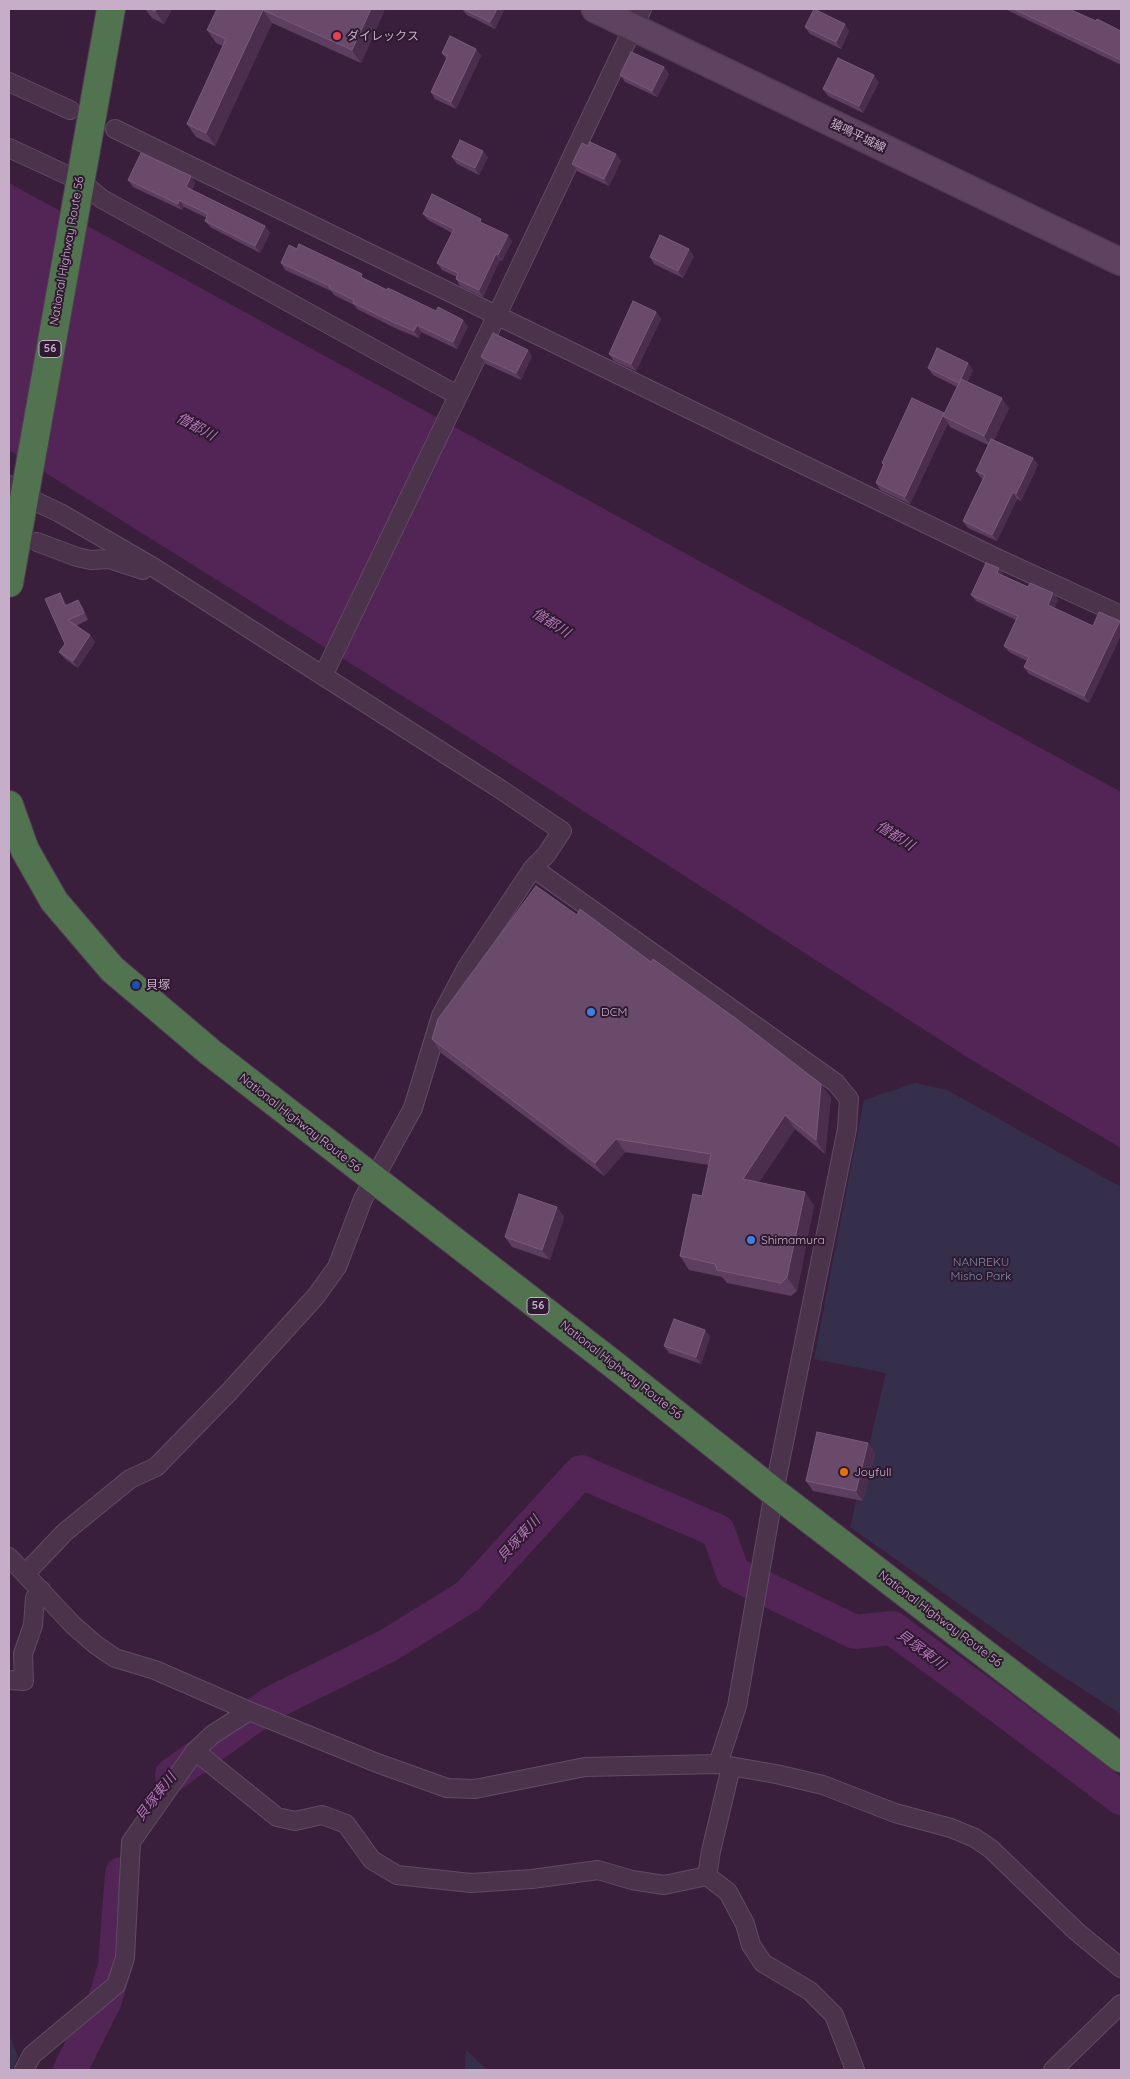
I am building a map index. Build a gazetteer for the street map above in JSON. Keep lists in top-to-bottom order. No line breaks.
{"streets":{"highway":["National Highway Route 56","56"],"main road":["猿鳴平城線"]},"water":["僧都川","貝塚東川"],"parks":["NANREKU Misho Park"],"places":["ダイレックス","貝塚","DCM","Shimamura","Joyfull"]}
